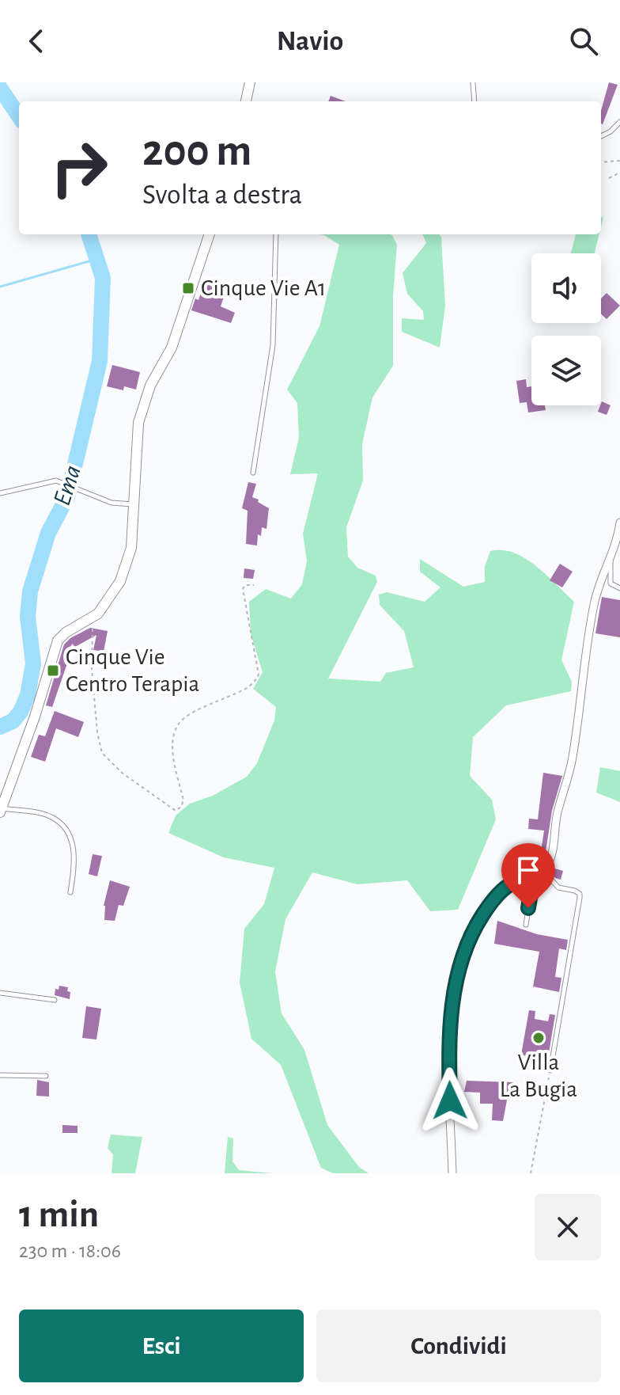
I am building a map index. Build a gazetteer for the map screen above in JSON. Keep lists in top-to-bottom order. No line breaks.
{"water":["Ema"],"places":{"transit":["Cinque Vie A1","Cinque Vie Centro Terapia"],"other":["Villa La Bugia"]},"page":{"header":"Navio","turn":["200 m","Svolta a destra"],"heading":["1 min","230 m · 18:06"],"buttons":["Esci","Condividi"]}}
